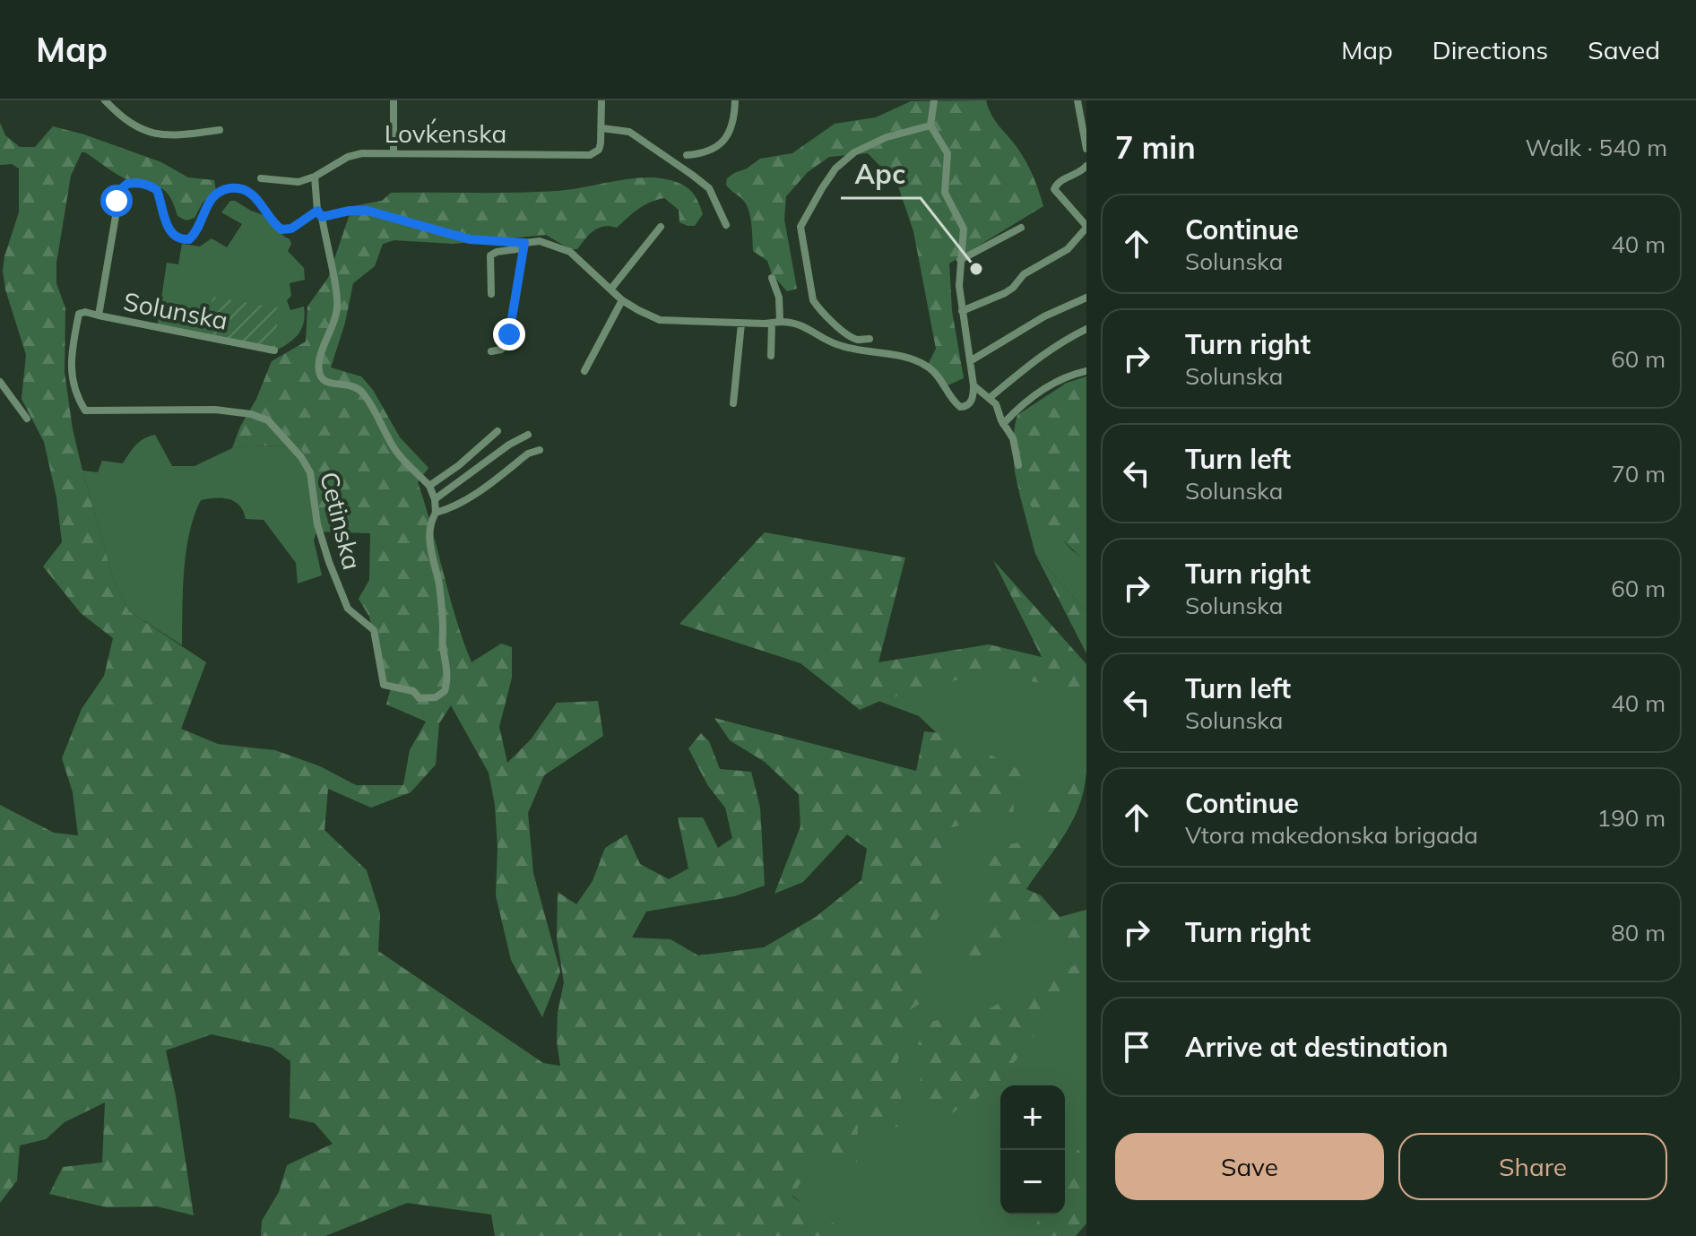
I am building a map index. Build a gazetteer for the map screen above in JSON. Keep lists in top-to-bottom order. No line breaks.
{"streets":{"street":["Lovḱenska","Solunska","Cetinska"]},"crossings":[["Solunska","Cetinska"]],"places":["Арс"],"page":{"header":"Map","nav":["Map","Directions","Saved"],"heading":["7 min","Walk · 540 m"],"list":[["Continue","Solunska","40 m"],["Turn right","Solunska","60 m"],["Turn left","Solunska","70 m"],["Turn right","Solunska","60 m"],["Turn left","Solunska","40 m"],["Continue","Vtora makedonska brigada","190 m"],["Turn right","80 m"],"Arrive at destination"],"map_buttons":["+","−"],"buttons":["Save","Share"]}}
